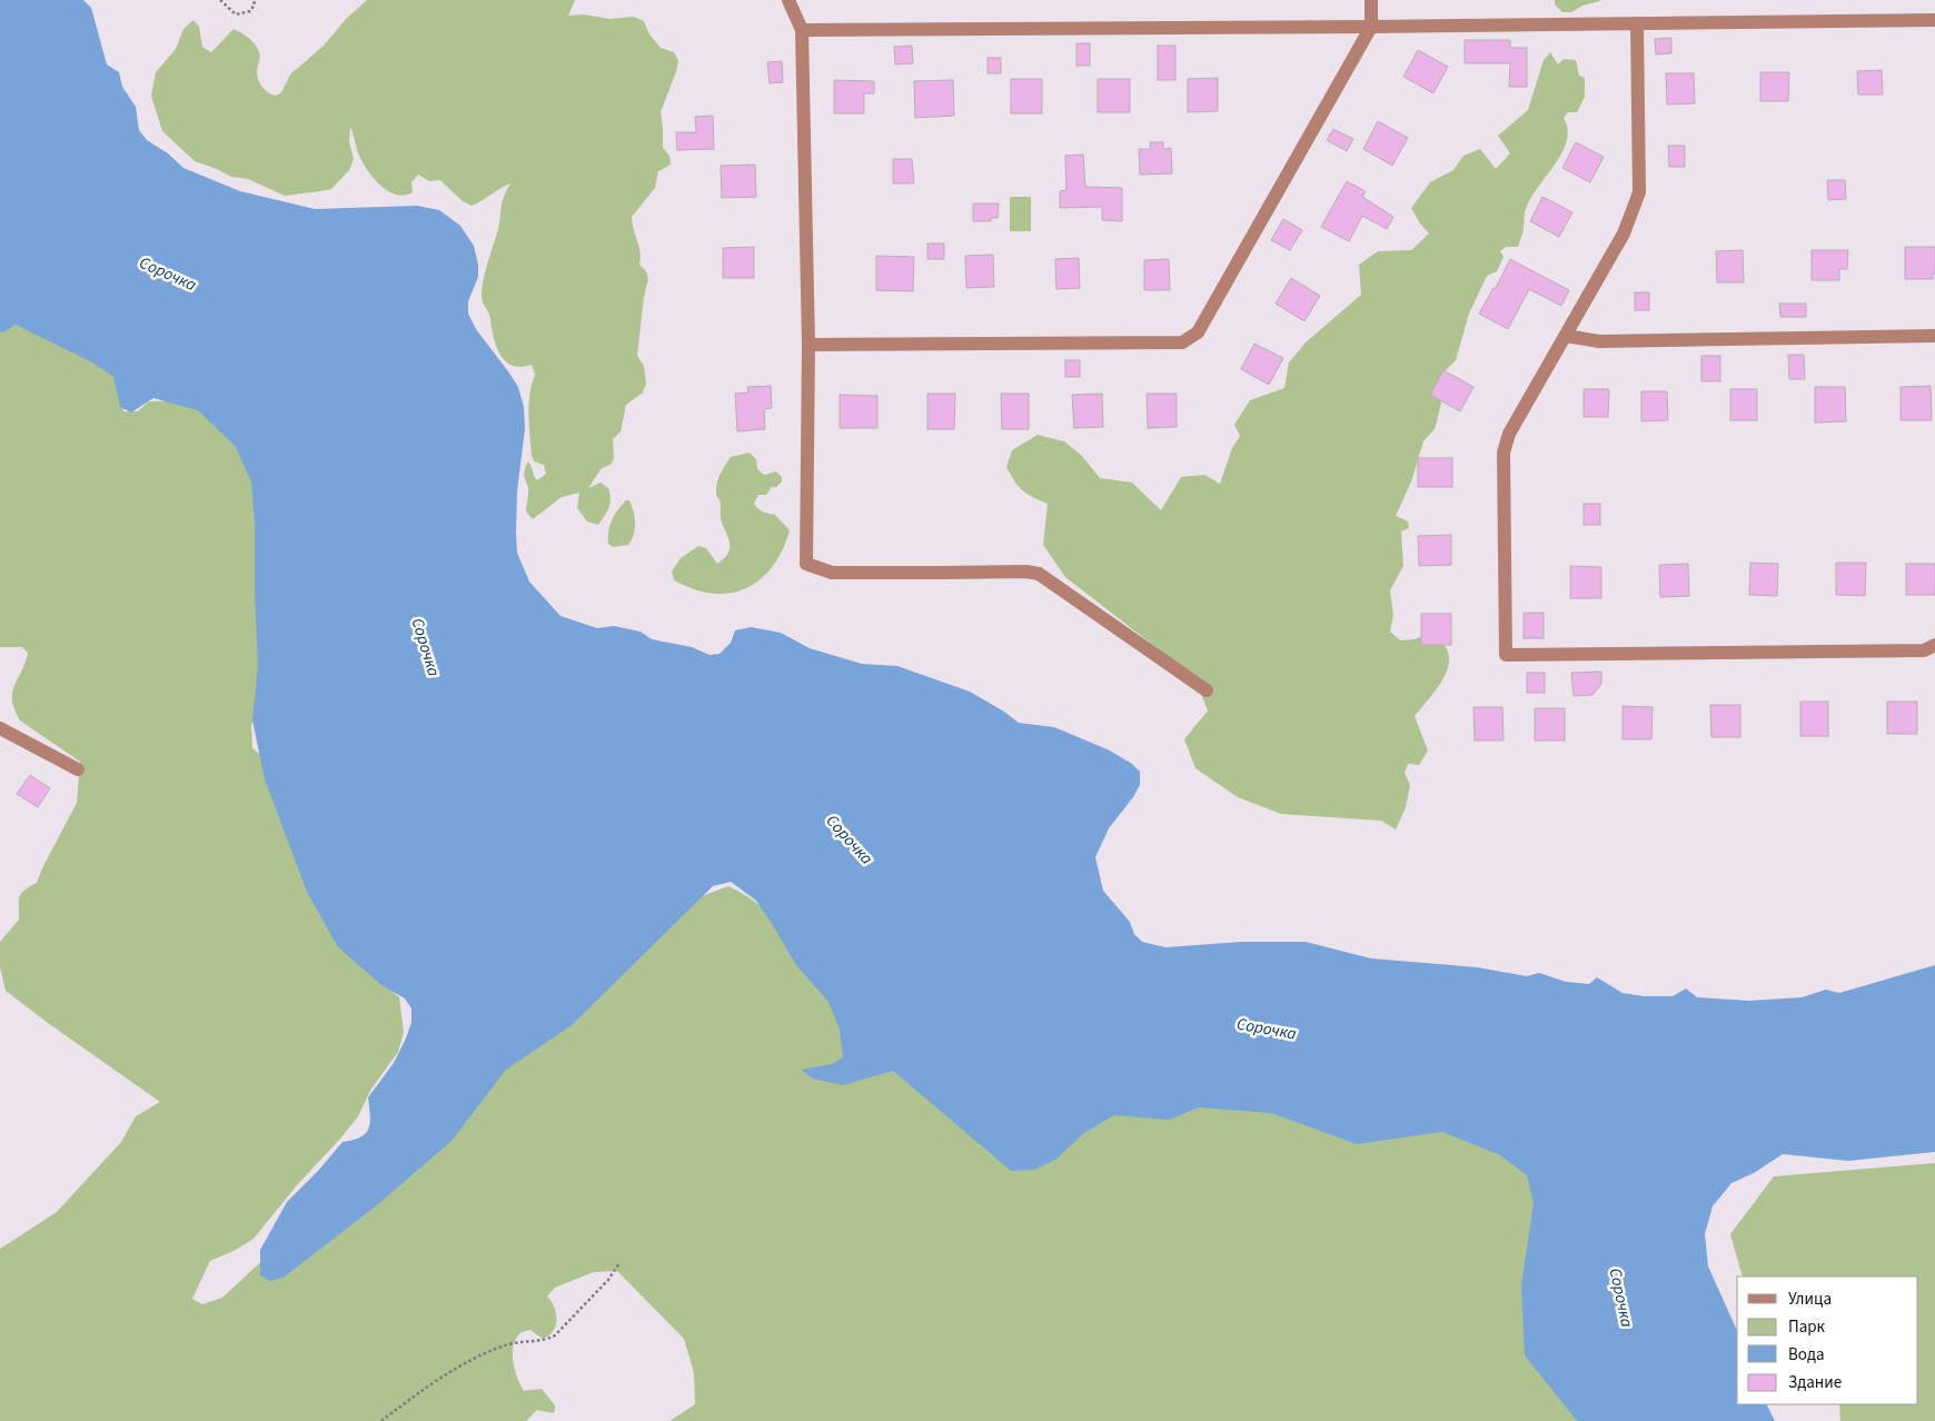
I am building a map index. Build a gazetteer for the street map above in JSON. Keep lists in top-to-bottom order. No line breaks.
{"water":["Сорочка"],"legend":["Улица","Парк","Вода","Здание"]}
